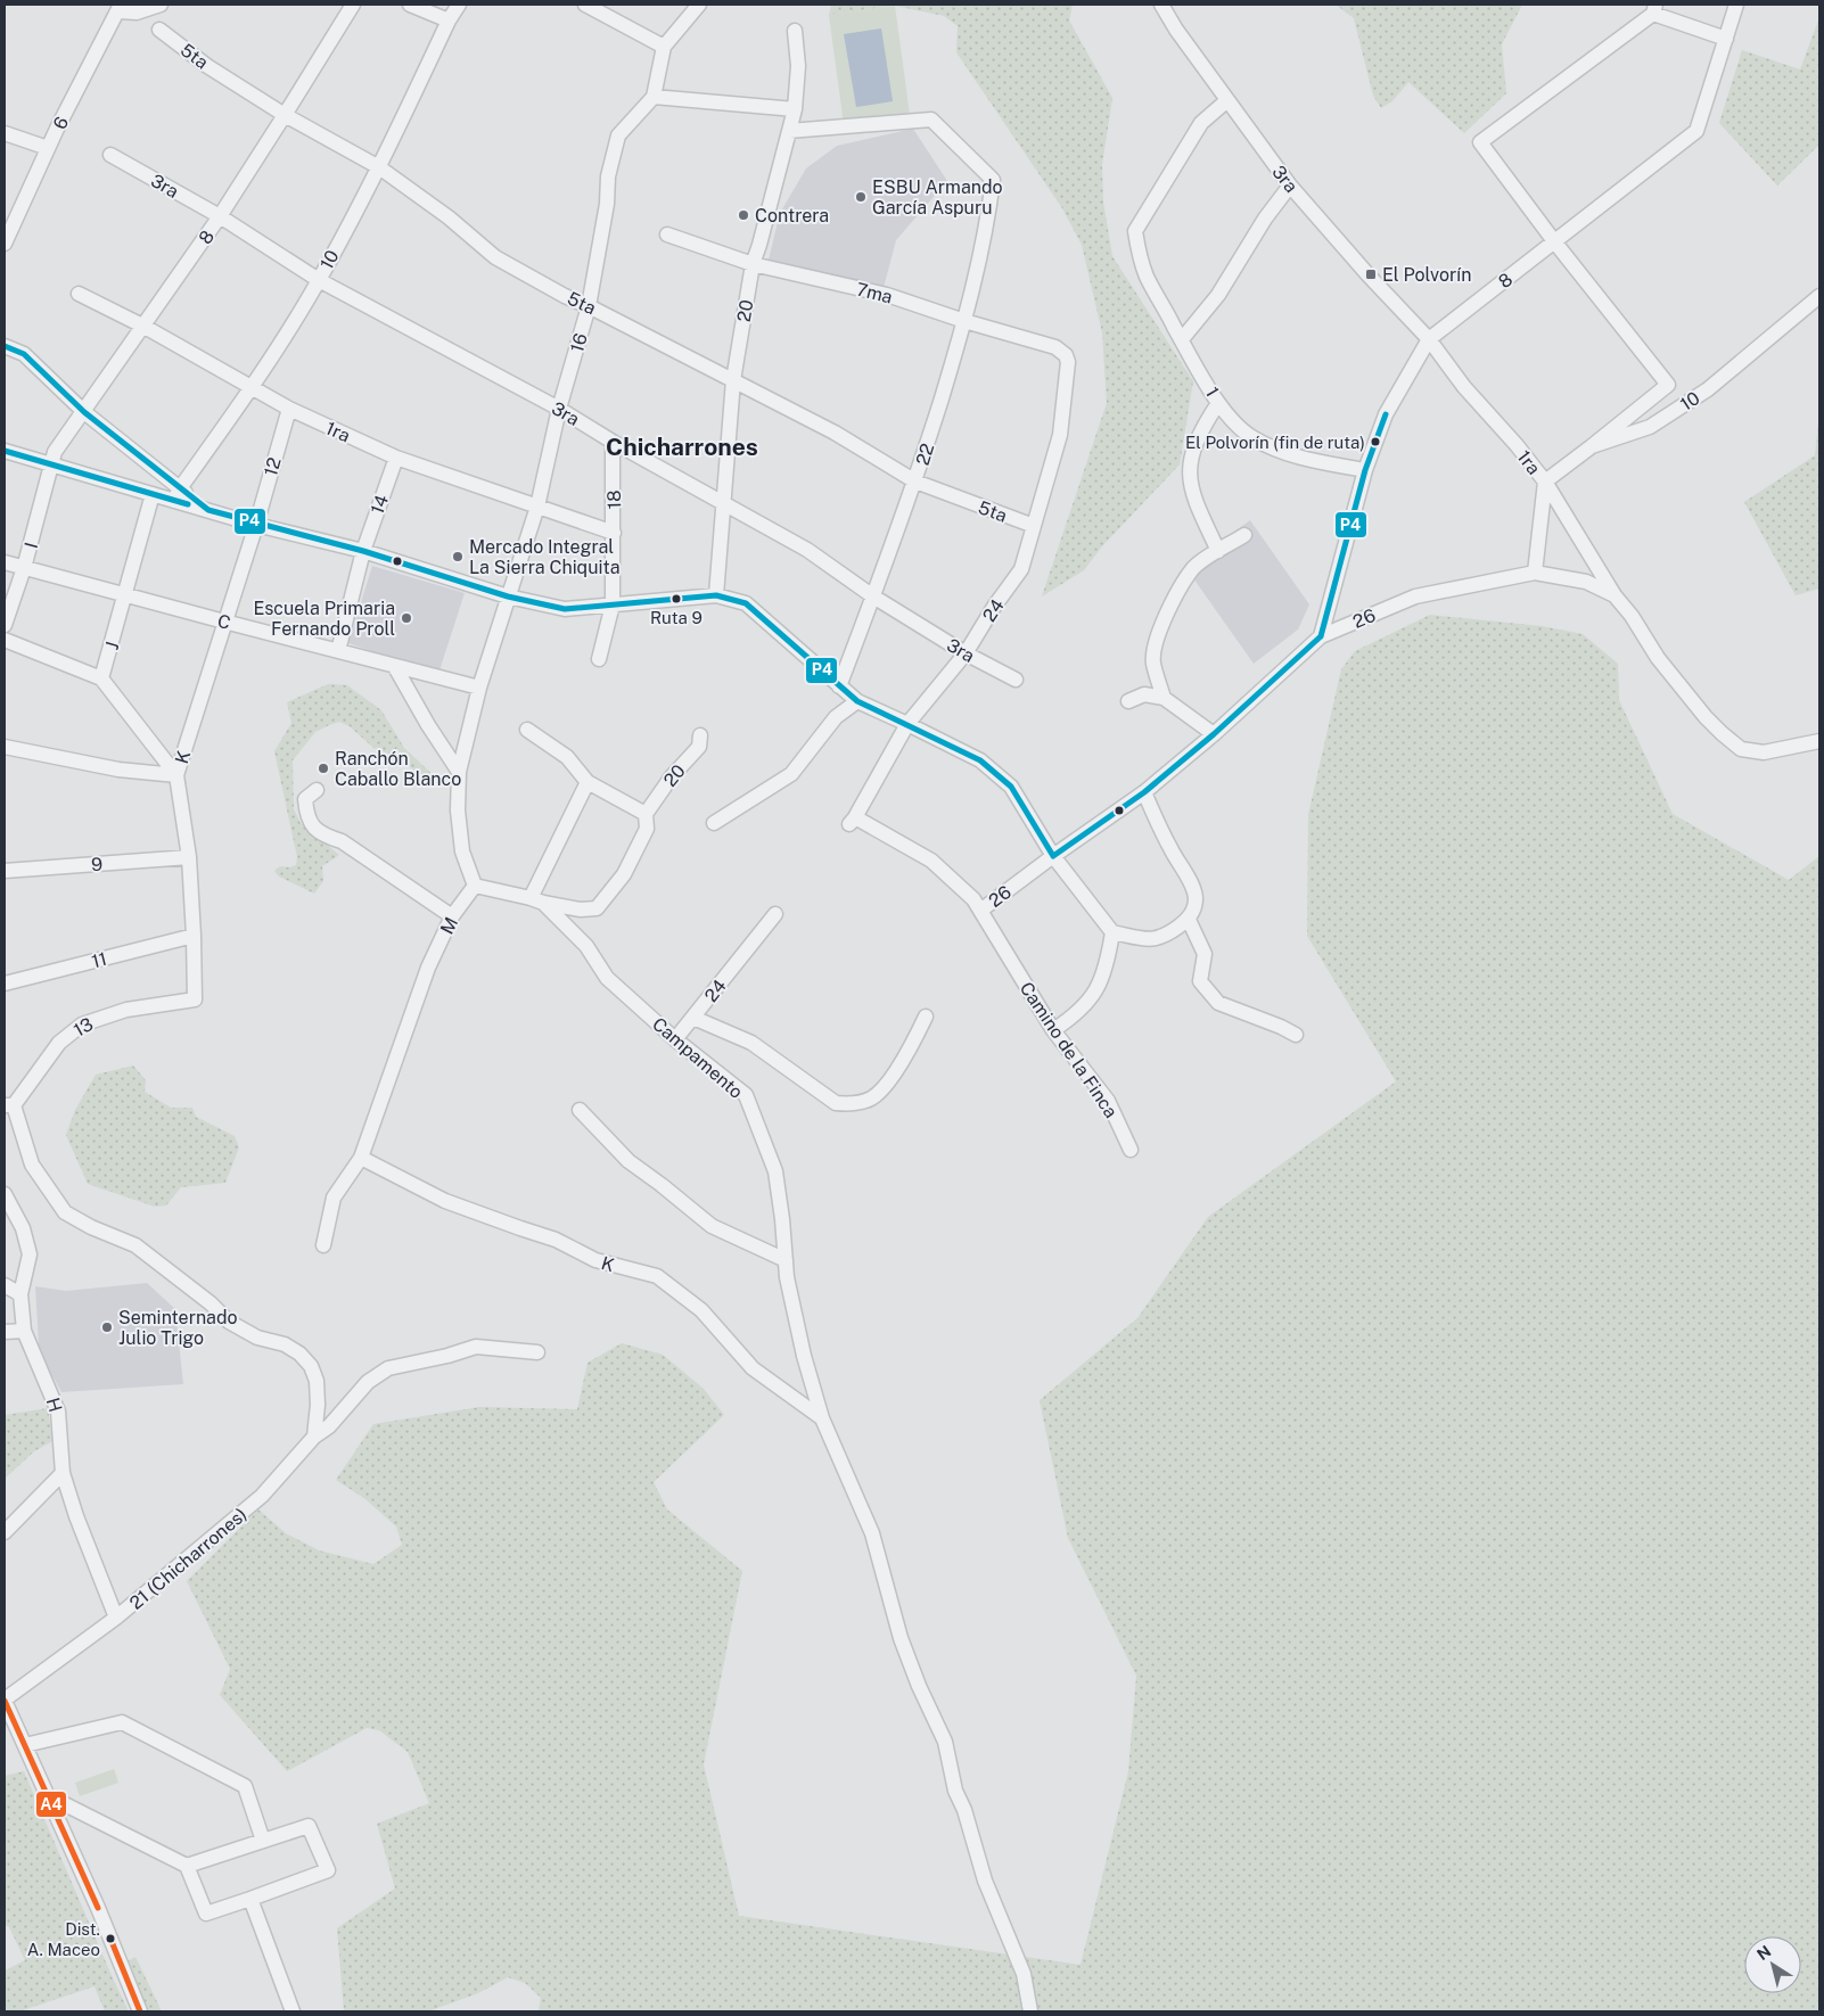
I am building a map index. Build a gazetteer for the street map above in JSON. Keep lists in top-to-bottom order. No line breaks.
{"streets":{"street":["5ta","6","3ra","8","10","7ma","20","16","1","1ra","22","12","18","14","I","24","26","C","J","K","9","M","11","13","Camino de la Finca","Campamento","H","21 (Chicharrones)"]},"crossings":[["5ta","8"],["5ta","10"],["5ta","20"],["5ta","16"],["5ta","22"],["5ta","24"],["3ra","8"],["3ra","10"],["3ra","20"],["3ra","16"],["3ra","1"],["3ra","1ra"],["3ra","22"],["3ra","18"],["3ra","24"],["8","1"],["8","1ra"],["8","I"],["8","26"],["10","1ra"],["7ma","20"],["7ma","22"],["7ma","24"],["20","22"],["16","1ra"],["1ra","12"],["1ra","18"],["1ra","14"],["12","K"],["14","C"],["I","C"],["24","Camino de la Finca"],["24","Campamento"],["26","Camino de la Finca"],["C","J"],["C","K"],["K","9"],["K","M"],["K","11"],["K","13"],["K","Campamento"],["H","21 (Chicharrones)"]],"districts":["Chicharrones"],"places":{"other":["ESBU Armando García Aspuru","Contrera","El Polvorín (fin de ruta)","Mercado Integral La Sierra Chiquita","Ruta 9","Escuela Primaria Fernando Proll","Ranchón Caballo Blanco","Seminternado Julio Trigo","Dist. A. Maceo"],"transit":["El Polvorín"]},"lines":["transit line P4","transit line A4"],"north":"top left"}
